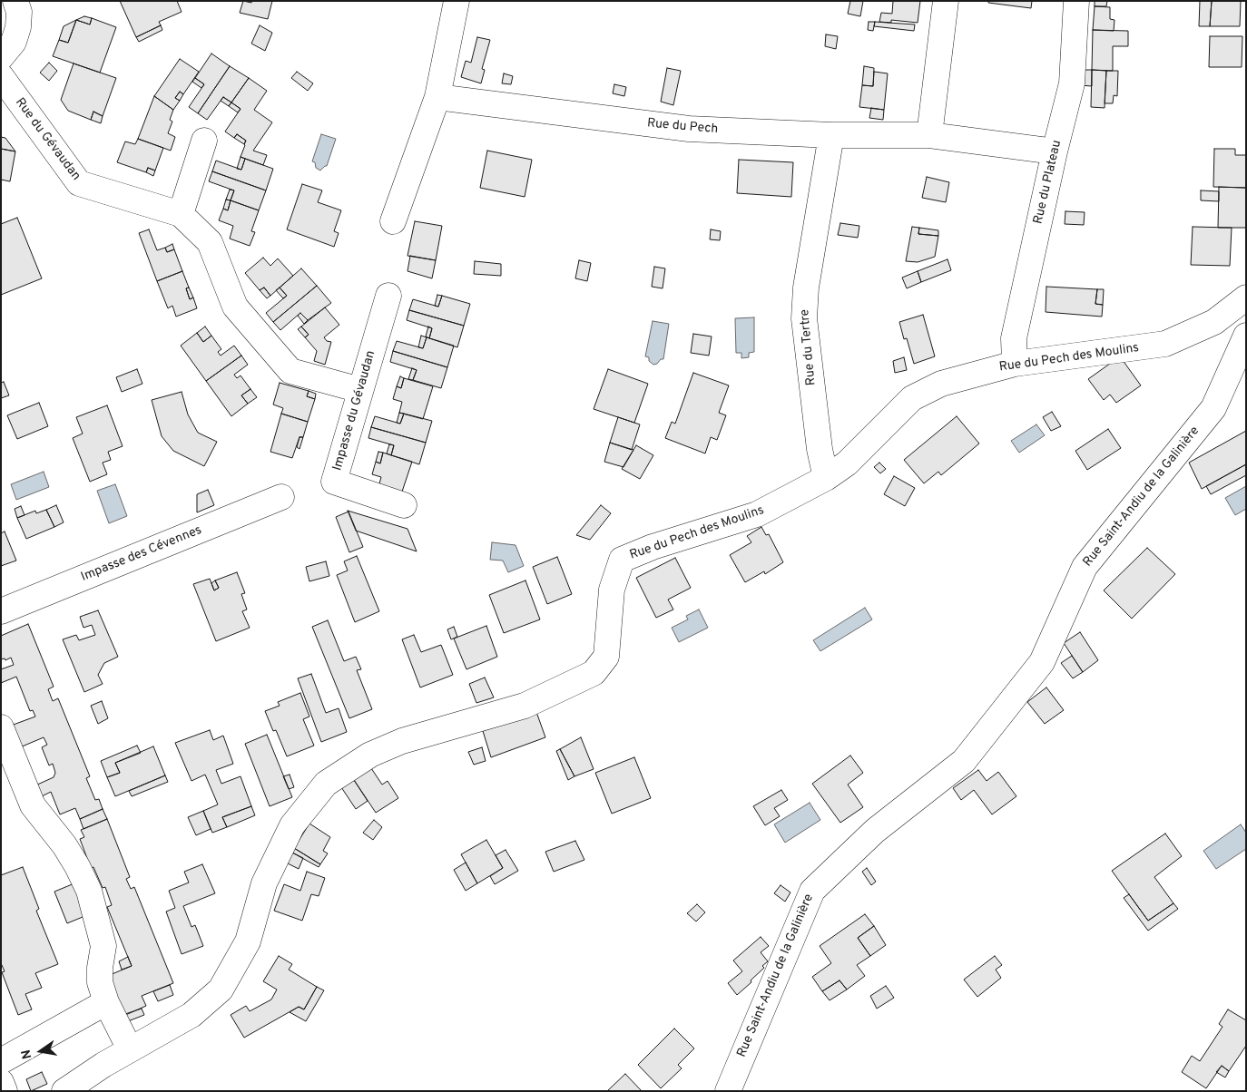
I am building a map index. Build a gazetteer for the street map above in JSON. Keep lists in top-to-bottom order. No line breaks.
{"streets":{"street":["Rue du Pech","Rue du Gévaudan","Rue du Plateau","Rue du Tertre","Rue du Pech des Moulins","Impasse du Gévaudan","Rue Saint-Andiu de la Galinière","Impasse des Cévennes"]},"crossings":[["Rue du Pech","Rue du Plateau"],["Rue du Pech","Rue du Tertre"],["Rue du Gévaudan","Impasse du Gévaudan"],["Rue du Plateau","Rue du Pech des Moulins"],["Rue du Tertre","Rue du Pech des Moulins"]],"north":"left"}
